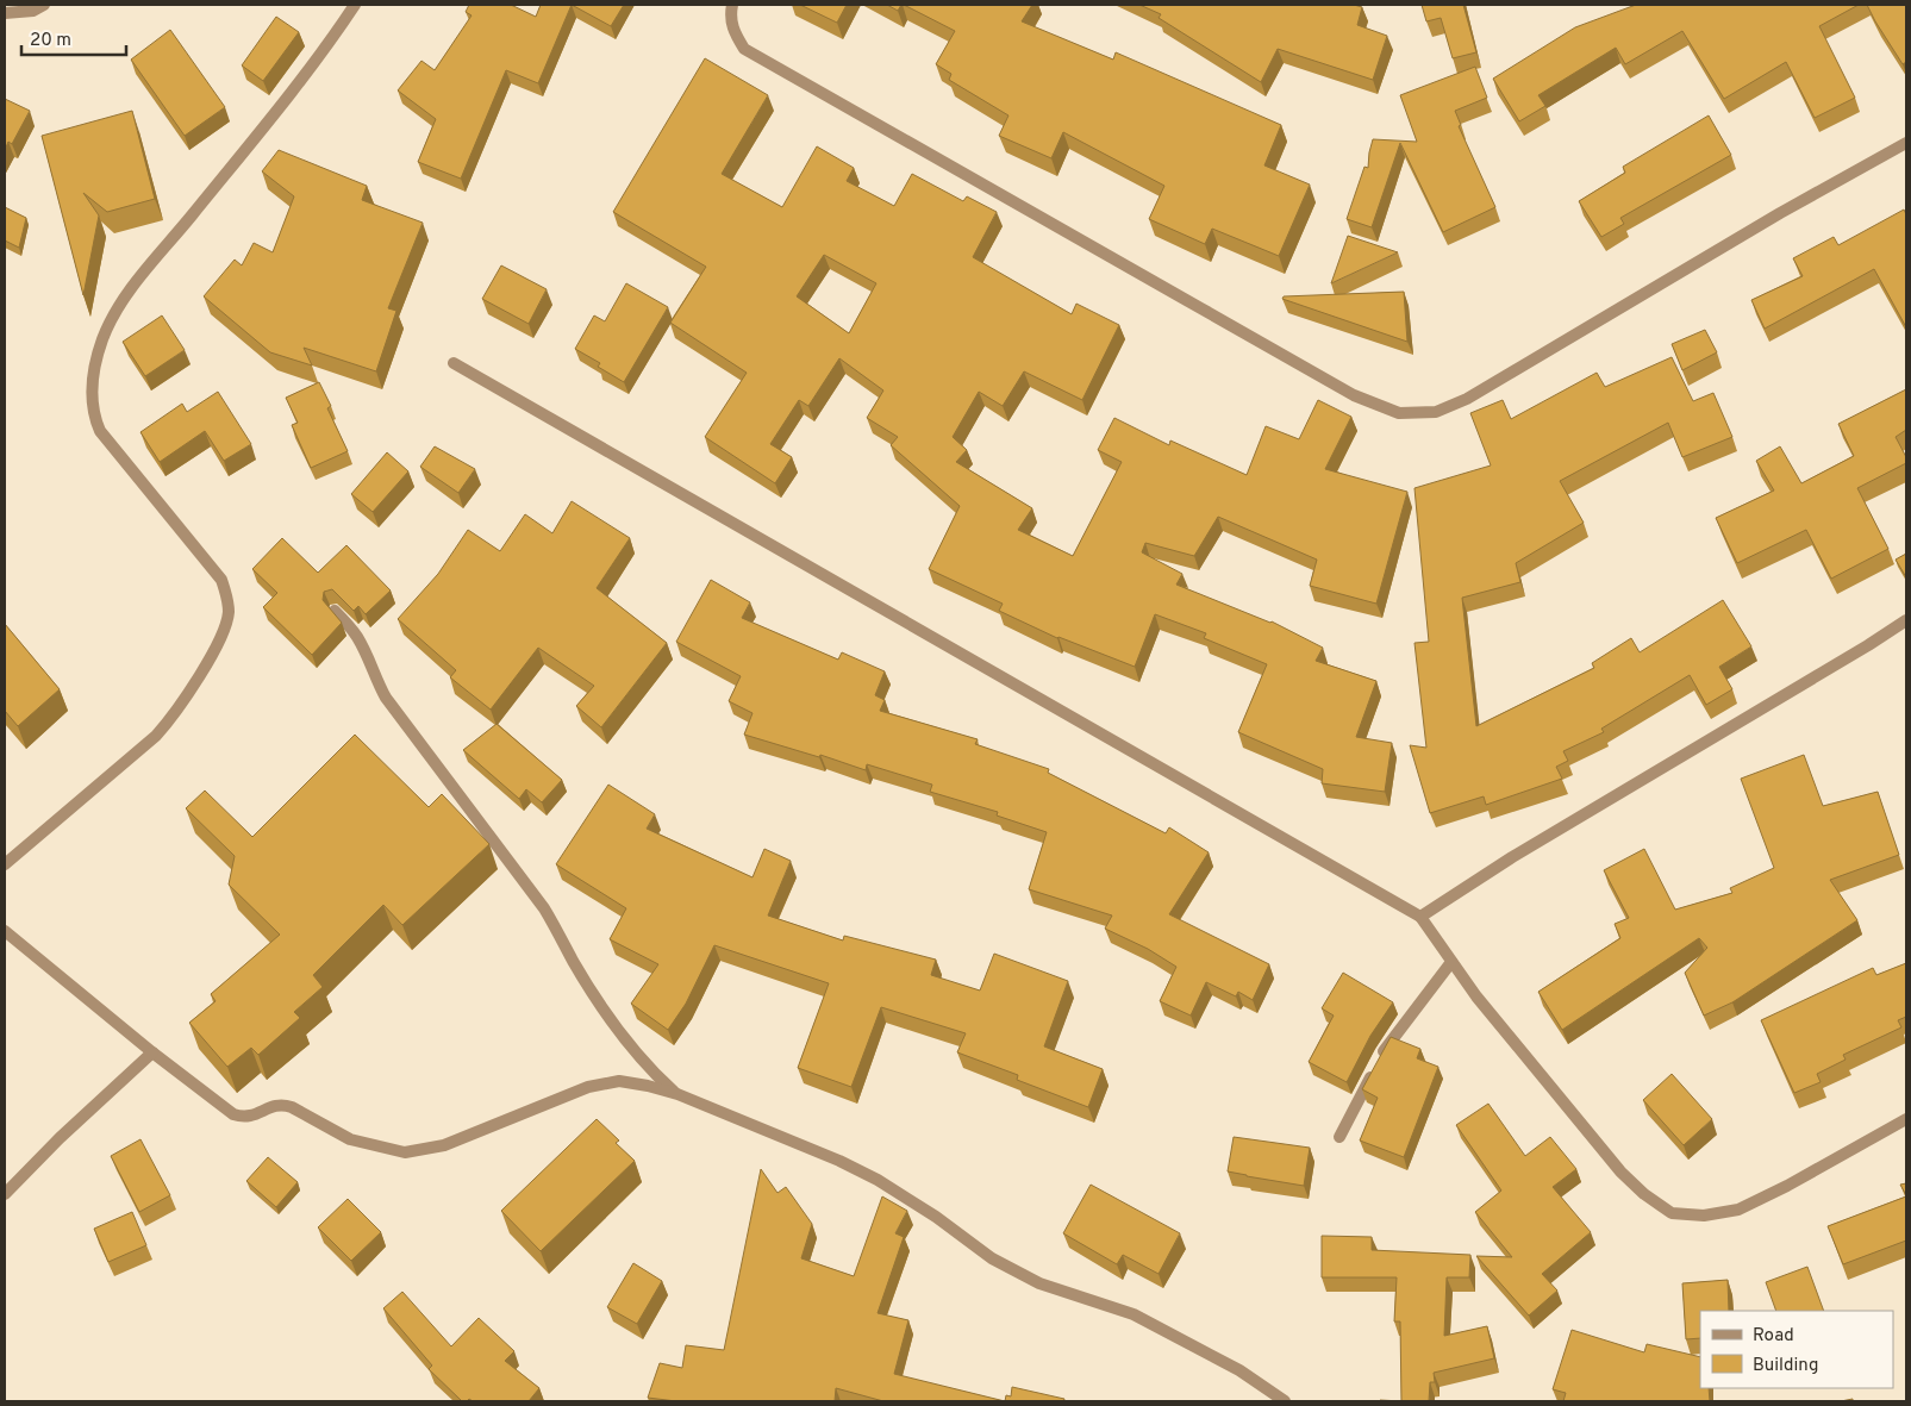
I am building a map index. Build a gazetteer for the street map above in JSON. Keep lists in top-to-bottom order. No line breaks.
{"legend":["Road","Building"],"scale_bar":"20 m"}
